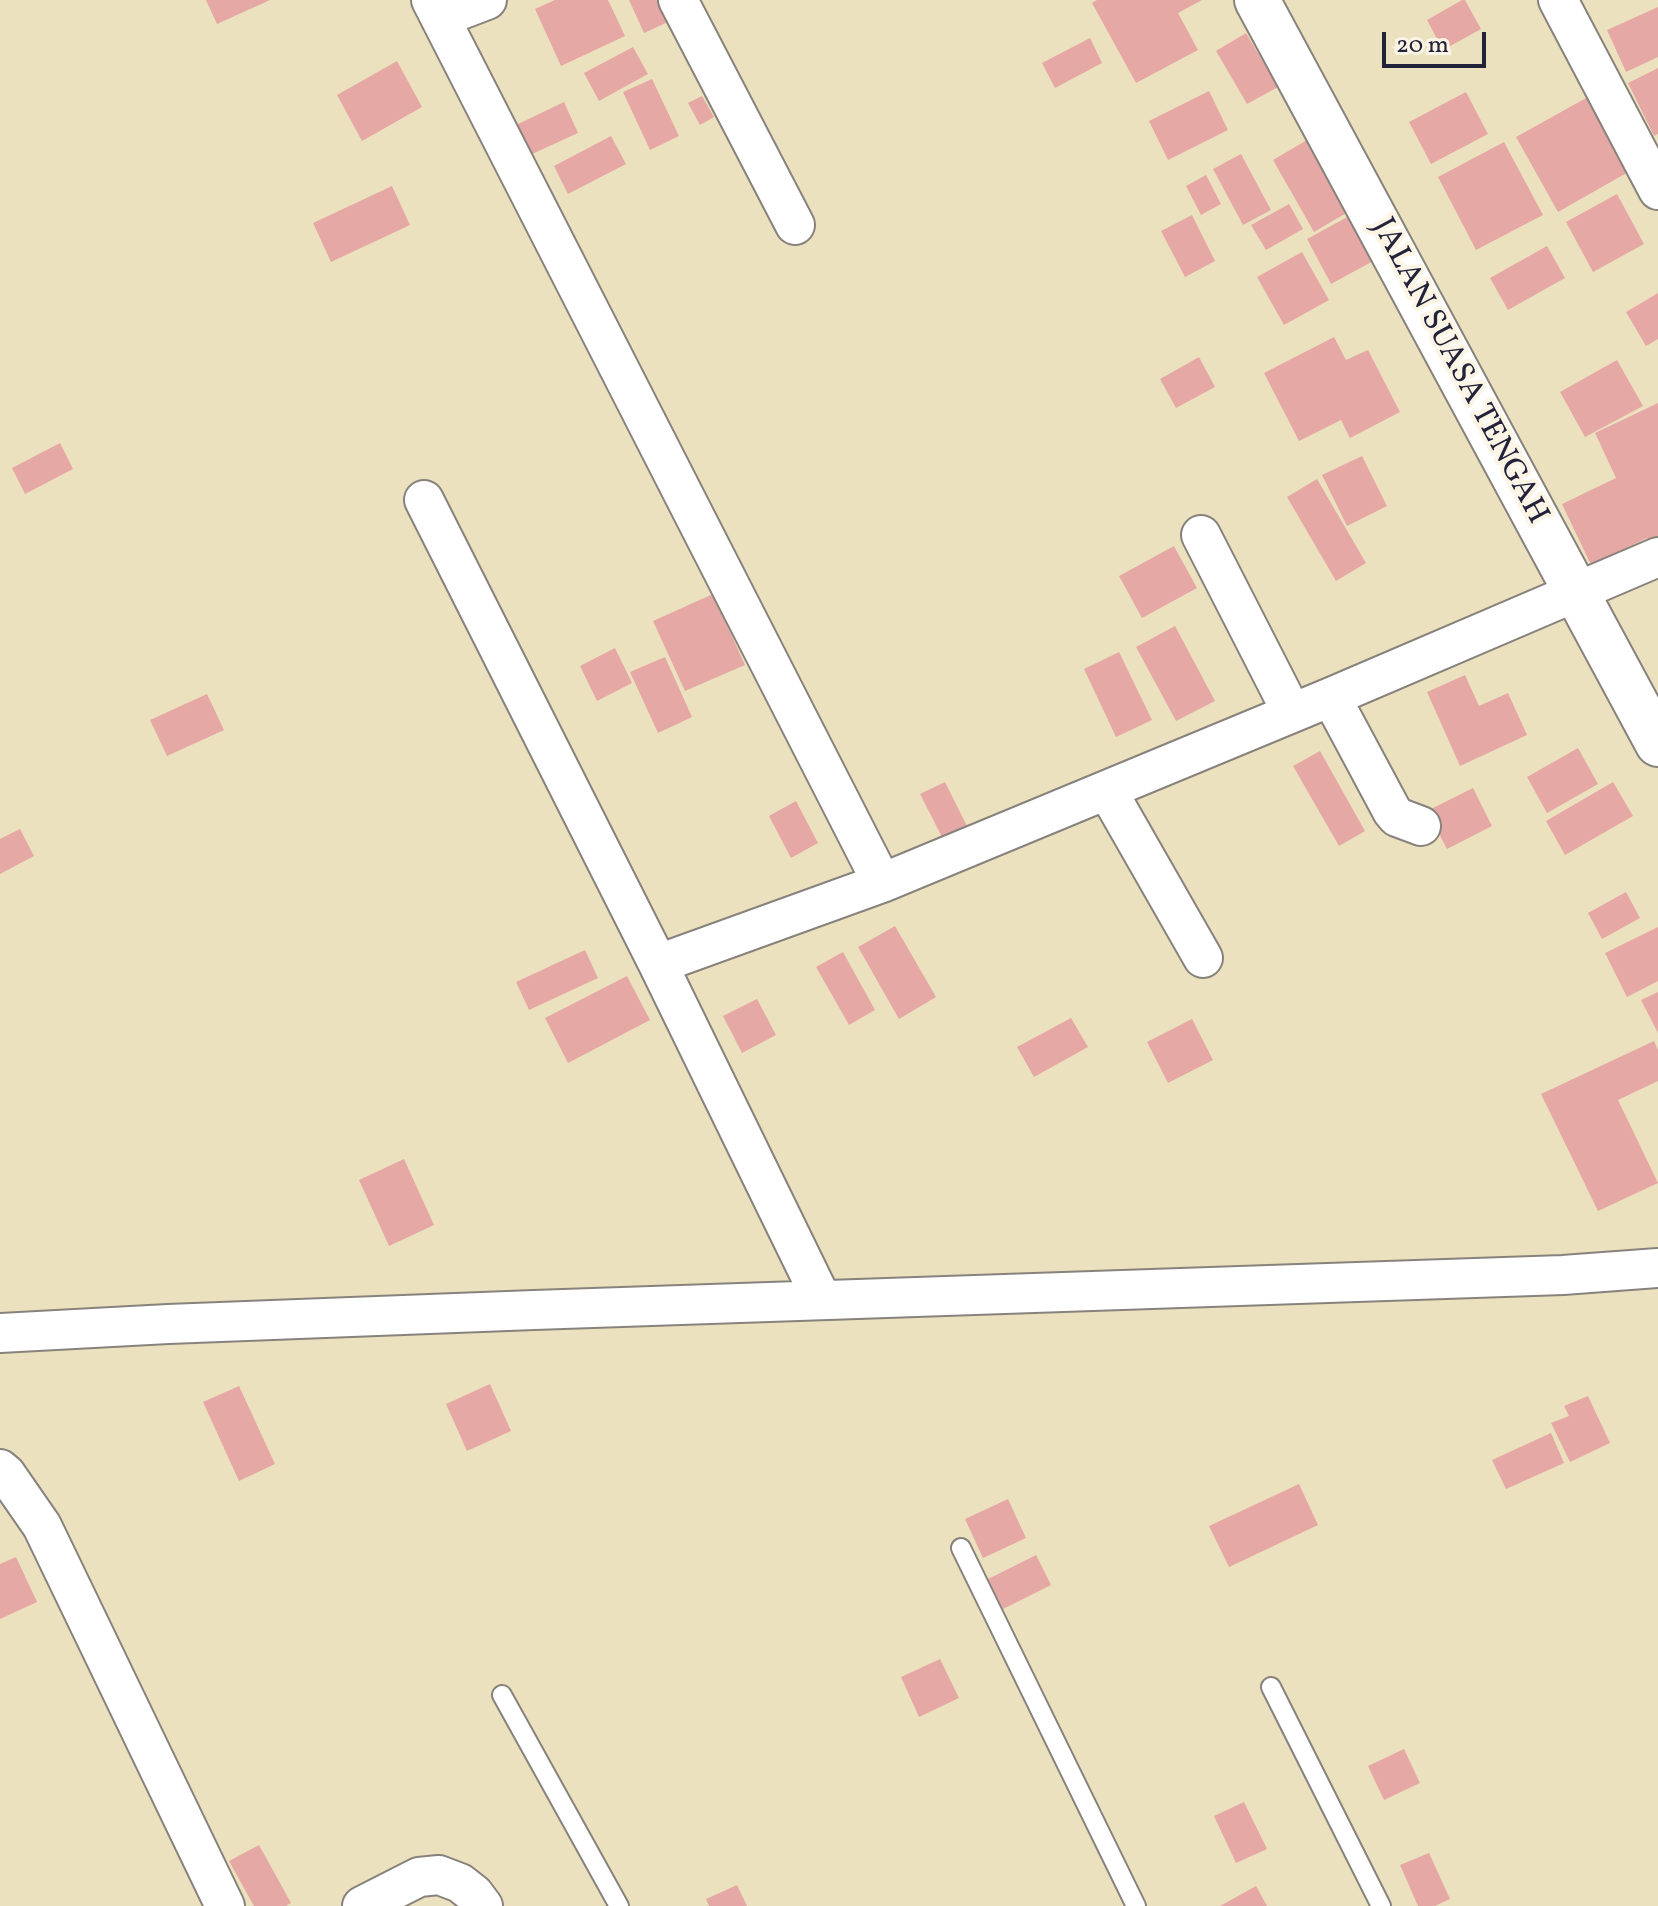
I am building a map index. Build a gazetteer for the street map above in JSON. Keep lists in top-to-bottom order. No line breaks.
{"streets":{"street":["JALAN SUASA TENGAH"]},"scale_bar":"20 m"}
